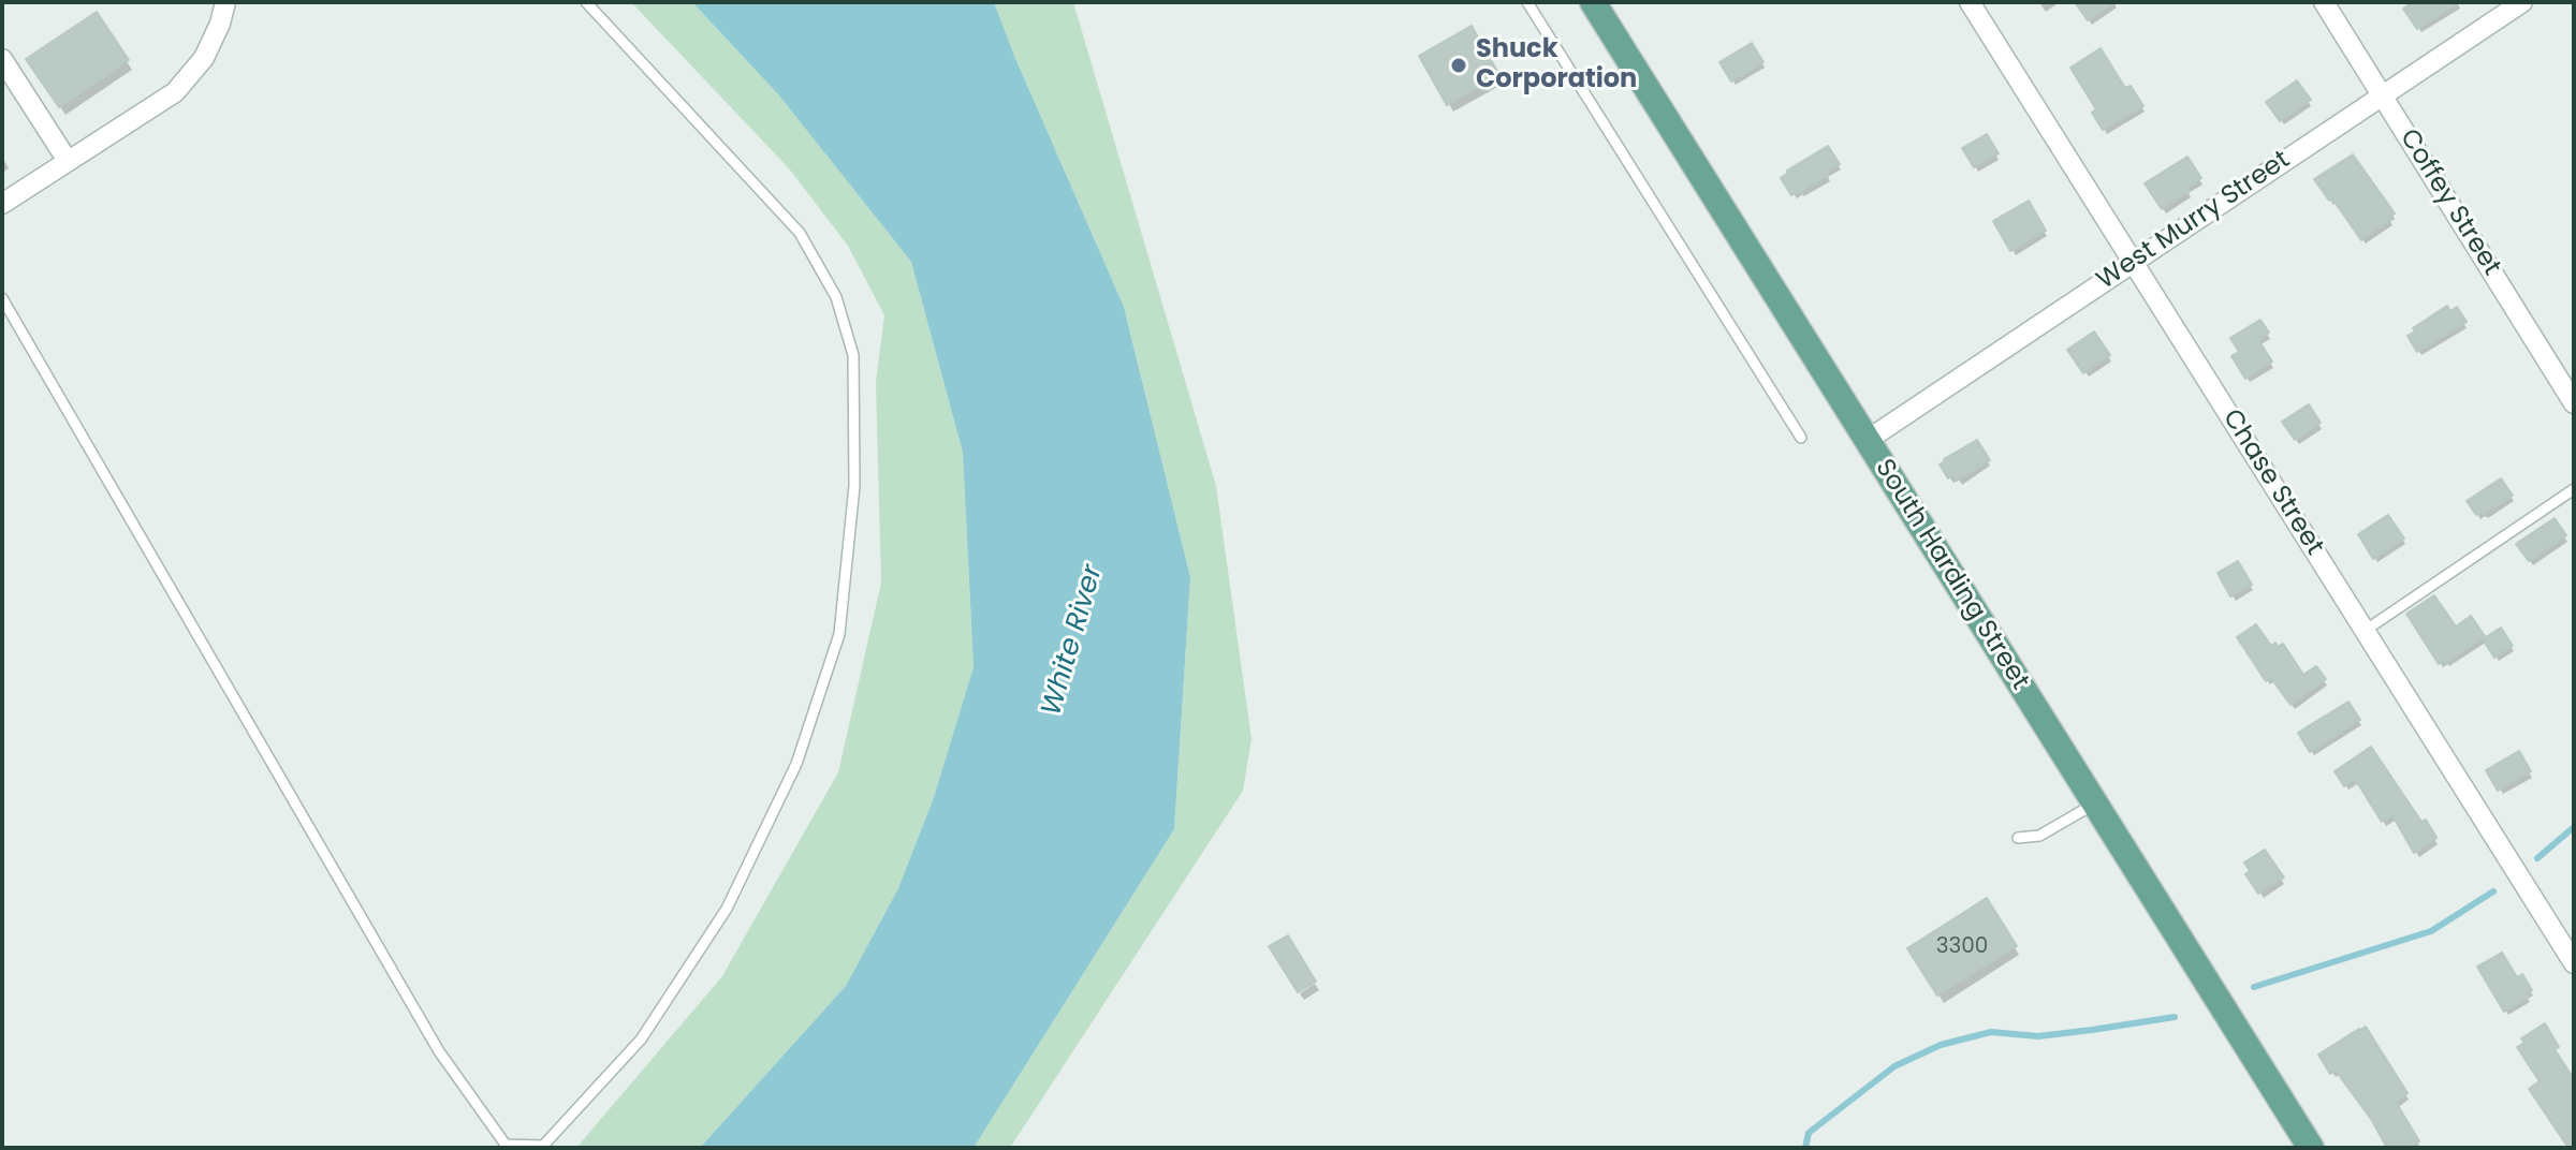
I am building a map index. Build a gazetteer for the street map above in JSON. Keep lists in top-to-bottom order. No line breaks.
{"streets":{"main road":["South Harding Street"],"street":["Coffey Street","West Murry Street","Chase Street"]},"crossings":[["Coffey Street","West Murry Street"],["West Murry Street","Chase Street"],["West Murry Street","South Harding Street"]],"water":["White River"],"places":["Shuck Corporation"],"house_numbers":["3300"]}
